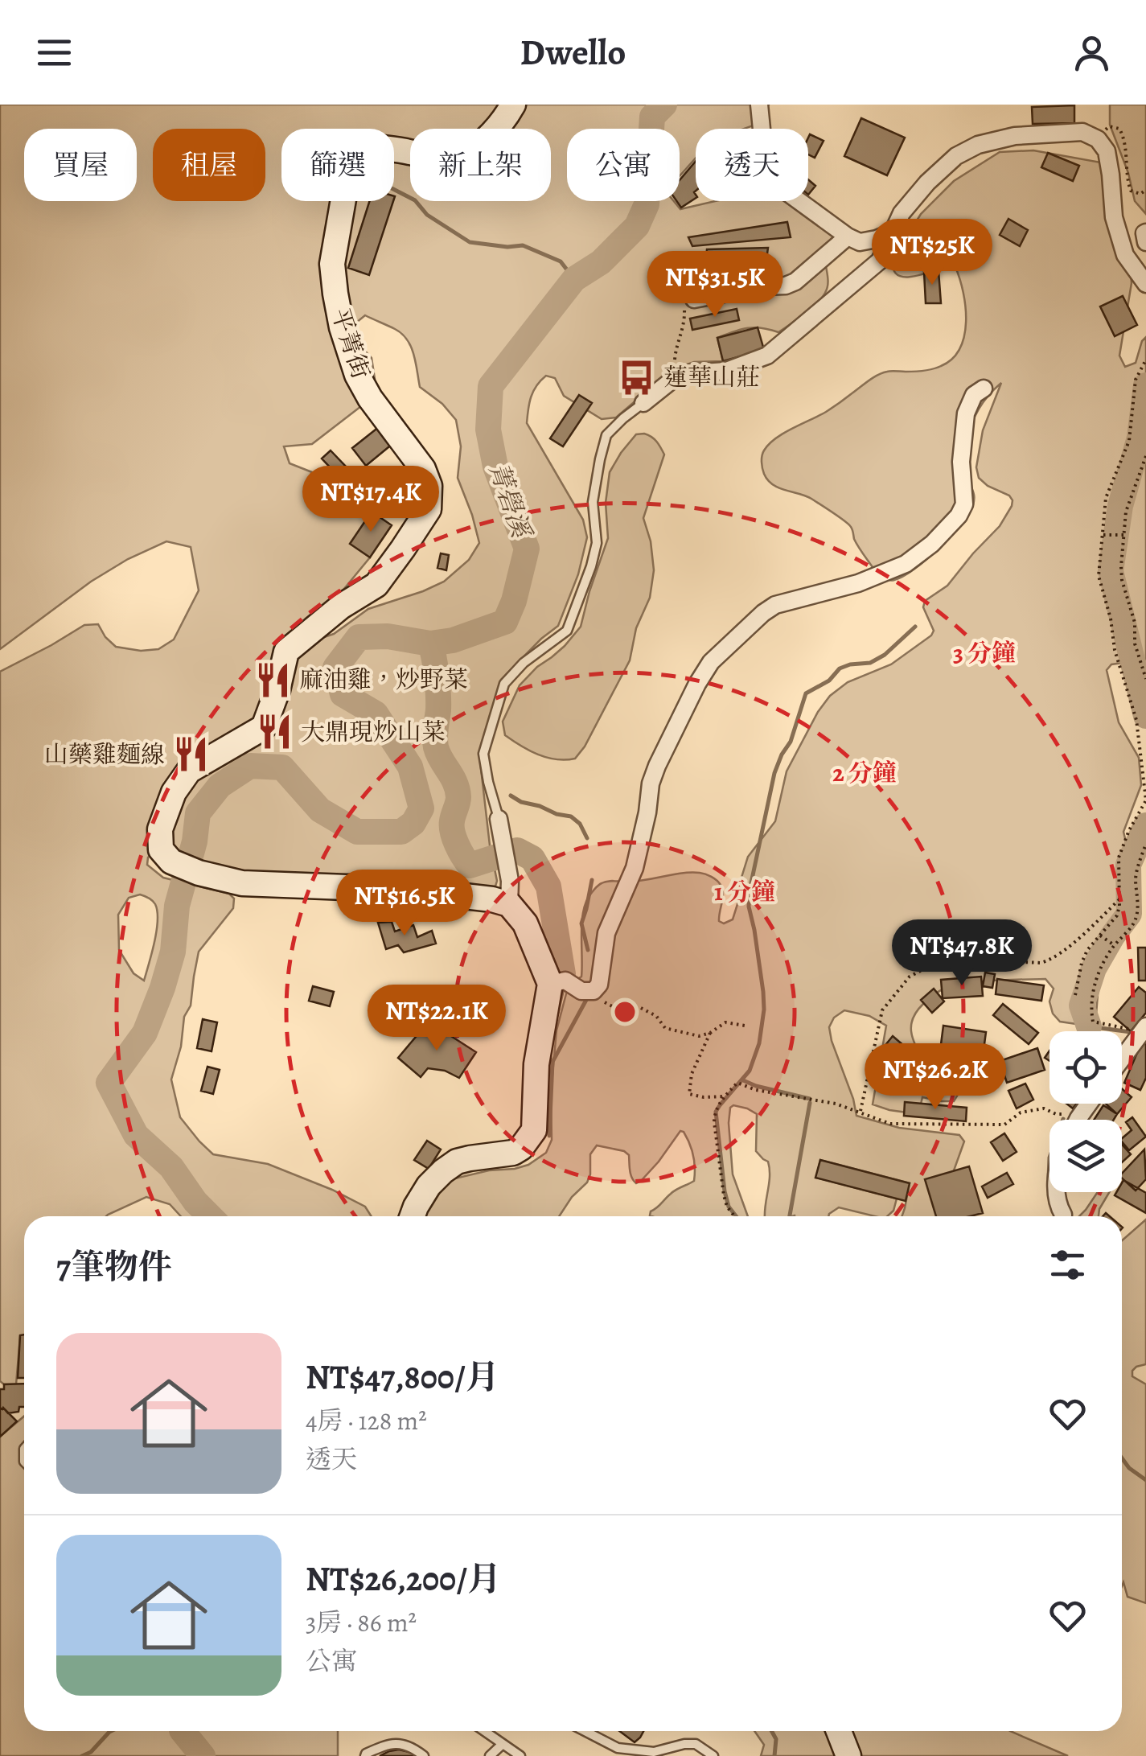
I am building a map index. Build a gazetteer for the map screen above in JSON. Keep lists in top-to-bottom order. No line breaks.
{"streets":{"street":["平菁街"]},"water":["菁礐溪"],"places":{"bus stop":["蓮華山莊"],"restaurant":["麻油雞，炒野菜","大鼎現炒山菜","山藥雞麵線"]},"page":{"header":"Dwello","chip":["買屋","租屋","篩選","新上架","公寓","透天"],"price":["NT$25K","NT$31.5K","NT$17.4K","NT$16.5K","NT$47.8K","NT$22.1K","NT$26.2K"],"heading":"7筆物件","list":[{"name":"NT$47,800/月","note":"4房 · 128 m² · 透天"},{"name":"NT$26,200/月","note":"3房 · 86 m² · 公寓"}]},"rings":["3 分鐘","2 分鐘","1 分鐘"]}
